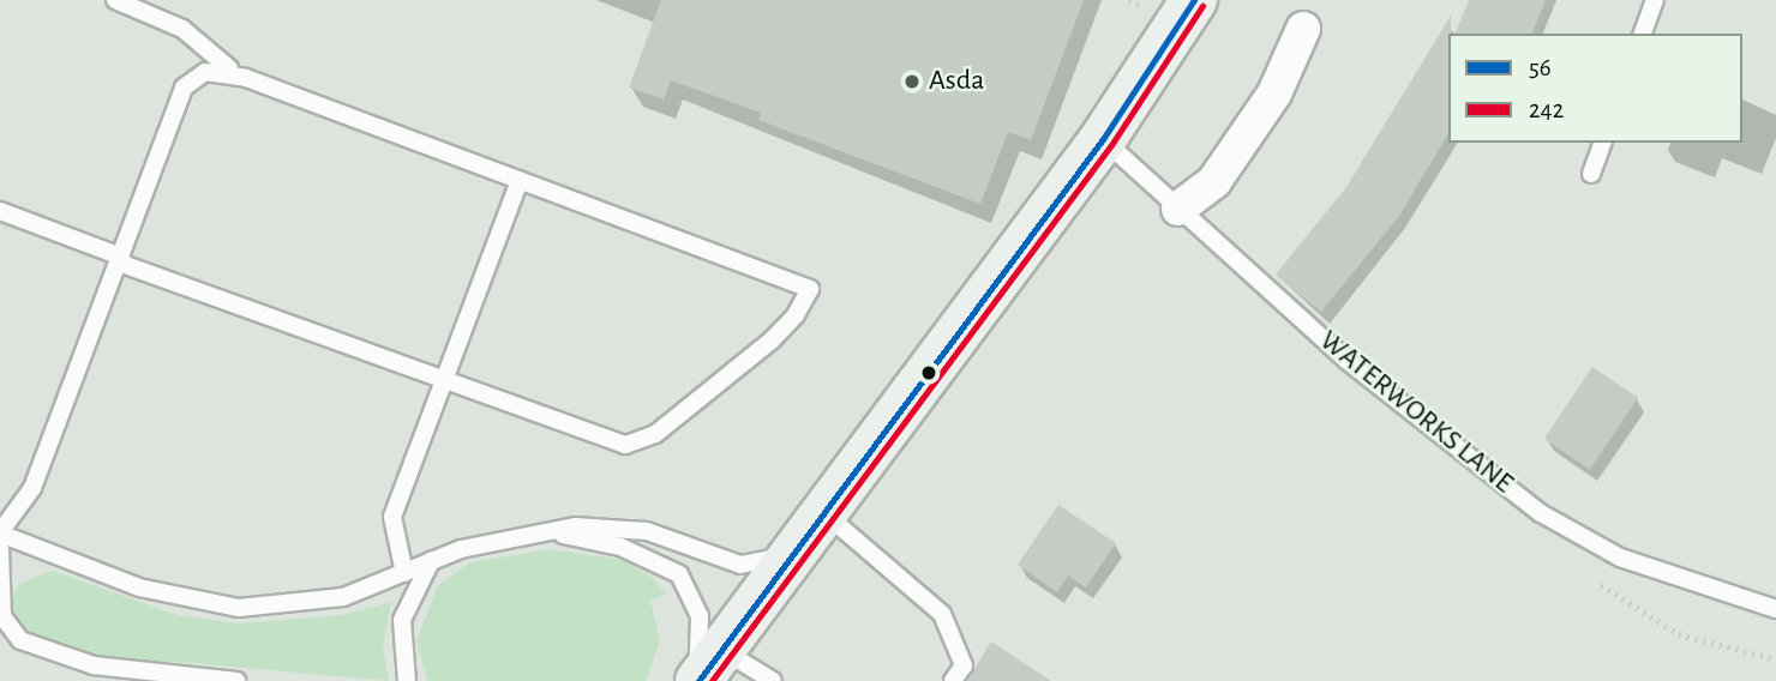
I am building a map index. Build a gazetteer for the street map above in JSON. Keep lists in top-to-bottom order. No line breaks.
{"streets":{"lane":["WATERWORKS LANE"]},"places":["Asda"],"lines":["transit line 56","transit line 242"],"legend":["56","242"]}
